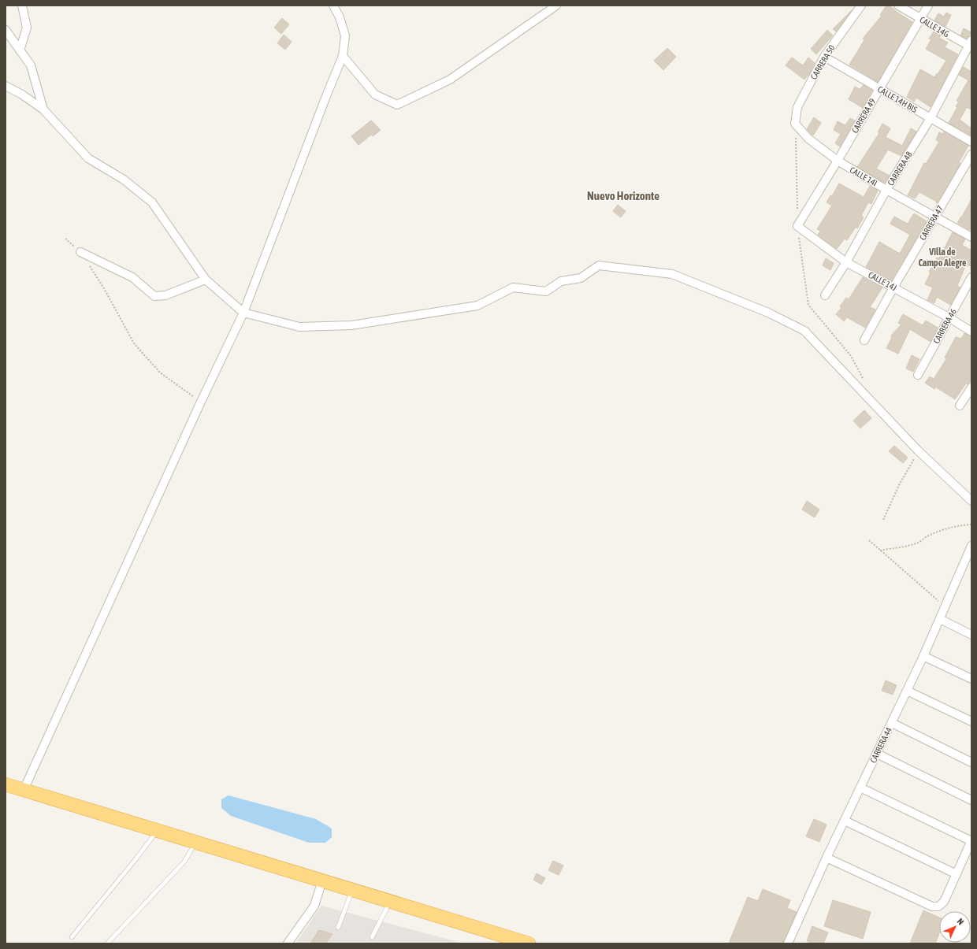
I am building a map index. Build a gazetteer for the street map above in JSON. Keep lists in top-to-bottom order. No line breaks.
{"streets":{"street":["CALLE 14G","CARRERA 50","CALLE 14H BIS","CARRERA 49","CARRERA 48","CALLE 14I","CARRERA 47","CALLE 14J","CARRERA 46","CARRERA 44"]},"crossings":[["CALLE 14G","CARRERA 49"],["CALLE 14G","CARRERA 48"],["CARRERA 50","CALLE 14H BIS"],["CARRERA 50","CALLE 14I"],["CALLE 14H BIS","CARRERA 49"],["CALLE 14H BIS","CARRERA 48"],["CARRERA 49","CALLE 14I"],["CARRERA 49","CALLE 14J"],["CARRERA 48","CALLE 14I"],["CARRERA 48","CALLE 14J"],["CALLE 14I","CARRERA 47"],["CARRERA 47","CALLE 14J"],["CALLE 14J","CARRERA 46"]],"districts":["Nuevo Horizonte","Villa de Campo Alegre"],"north":"top right"}
